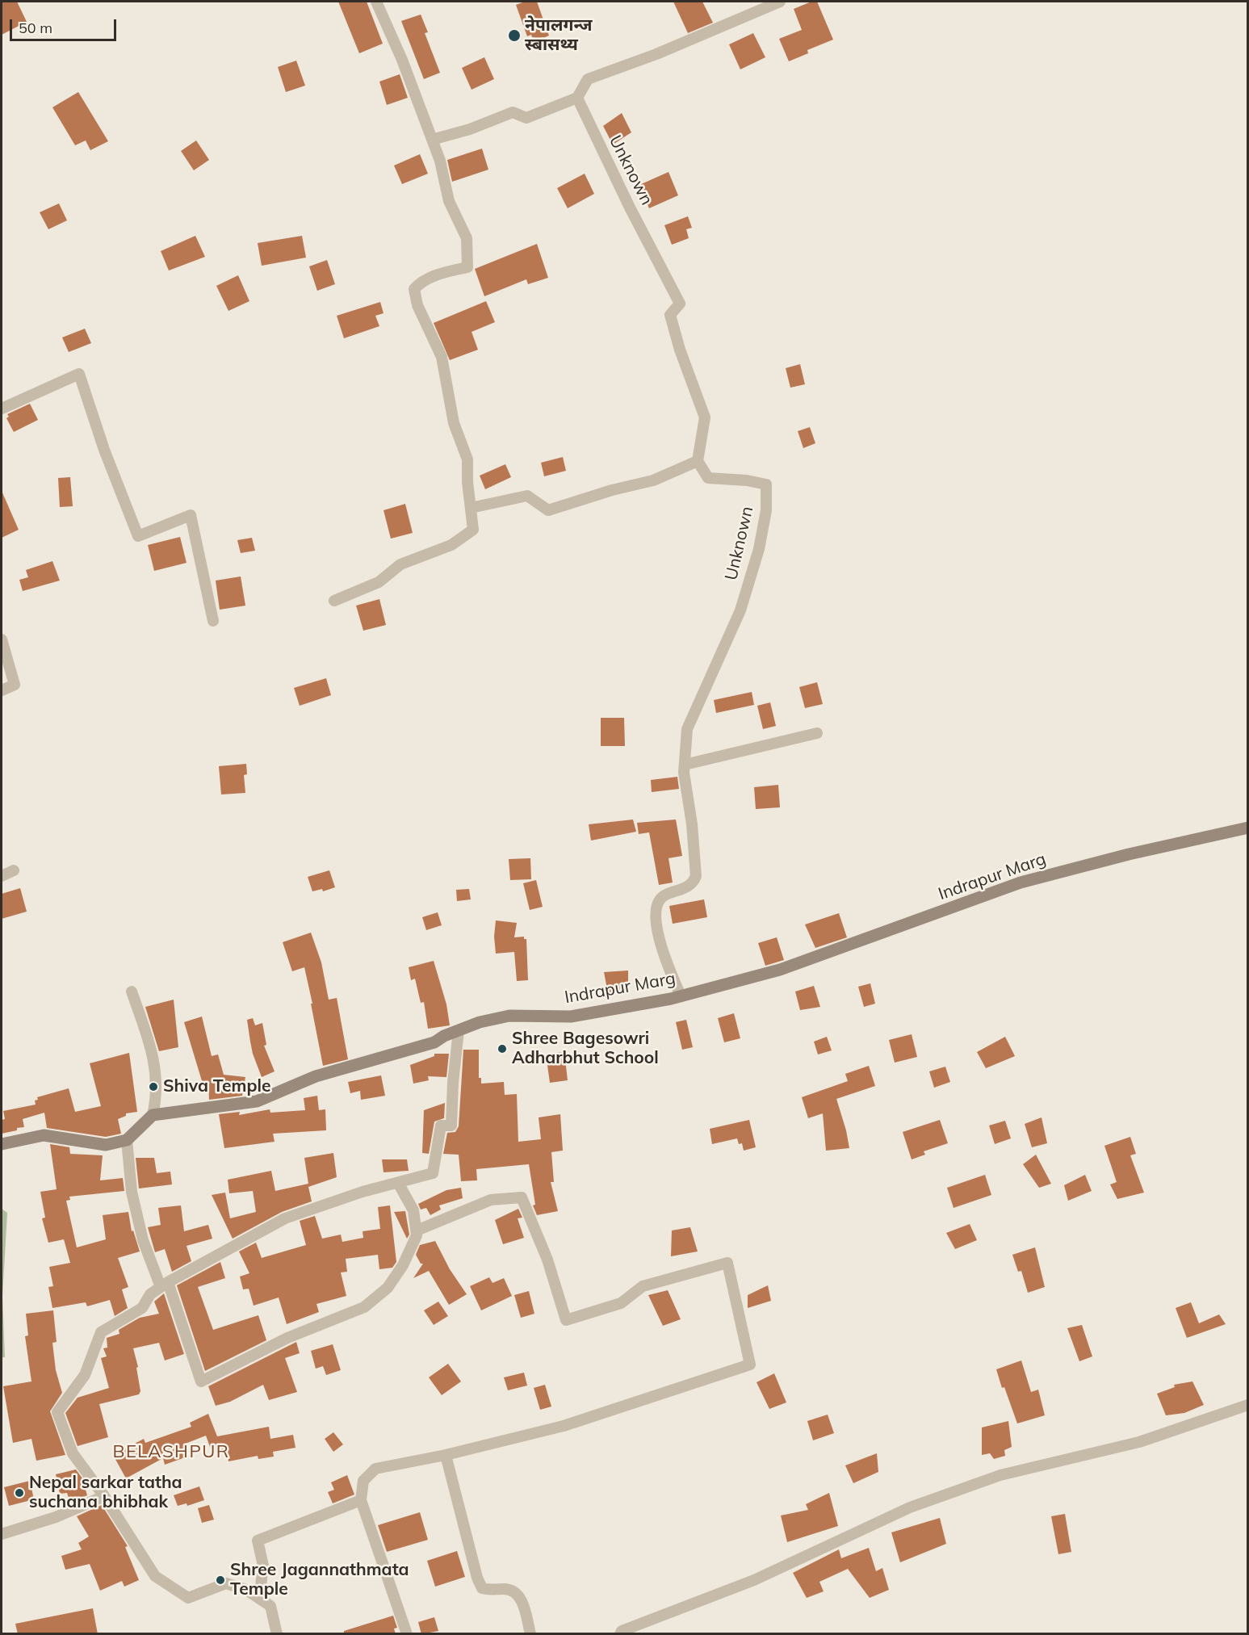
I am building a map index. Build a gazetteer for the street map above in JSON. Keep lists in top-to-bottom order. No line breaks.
{"streets":{"street":["Unknown","Indrapur Marg"]},"crossings":[["Unknown","Indrapur Marg"]],"districts":["BELASHPUR"],"places":["नेपालगन्ज स्बासथ्य","Shree Bagesowri Adharbhut School","Shiva Temple","Nepal sarkar tatha suchana bhibhak","Shree Jagannathmata Temple"],"scale_bar":"50 m"}
